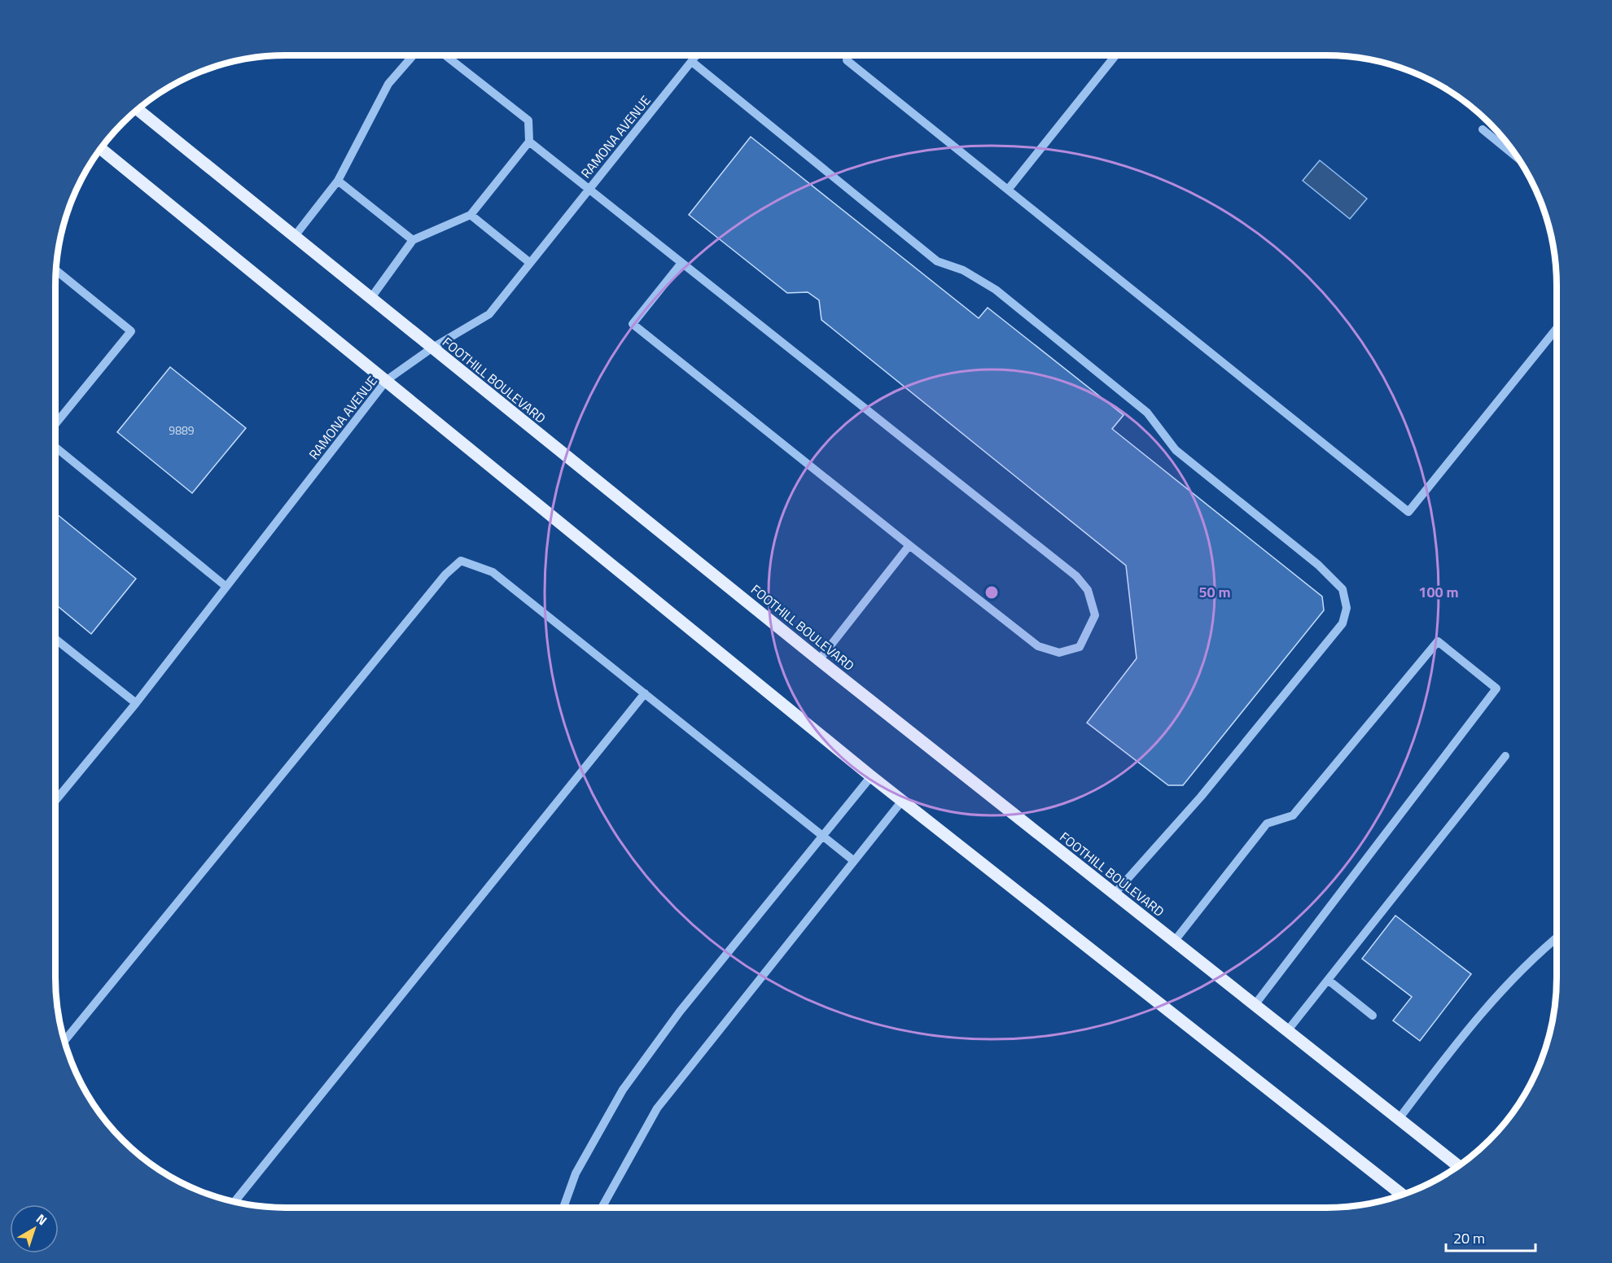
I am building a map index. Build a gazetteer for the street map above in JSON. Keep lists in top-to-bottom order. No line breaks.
{"streets":{"main road":["FOOTHILL BOULEVARD"],"street":["RAMONA AVENUE"]},"crossings":[["RAMONA AVENUE","FOOTHILL BOULEVARD"]],"house_numbers":["9889"],"scale_bar":"20 m","north":"top right","rings":["50 m","100 m"]}
